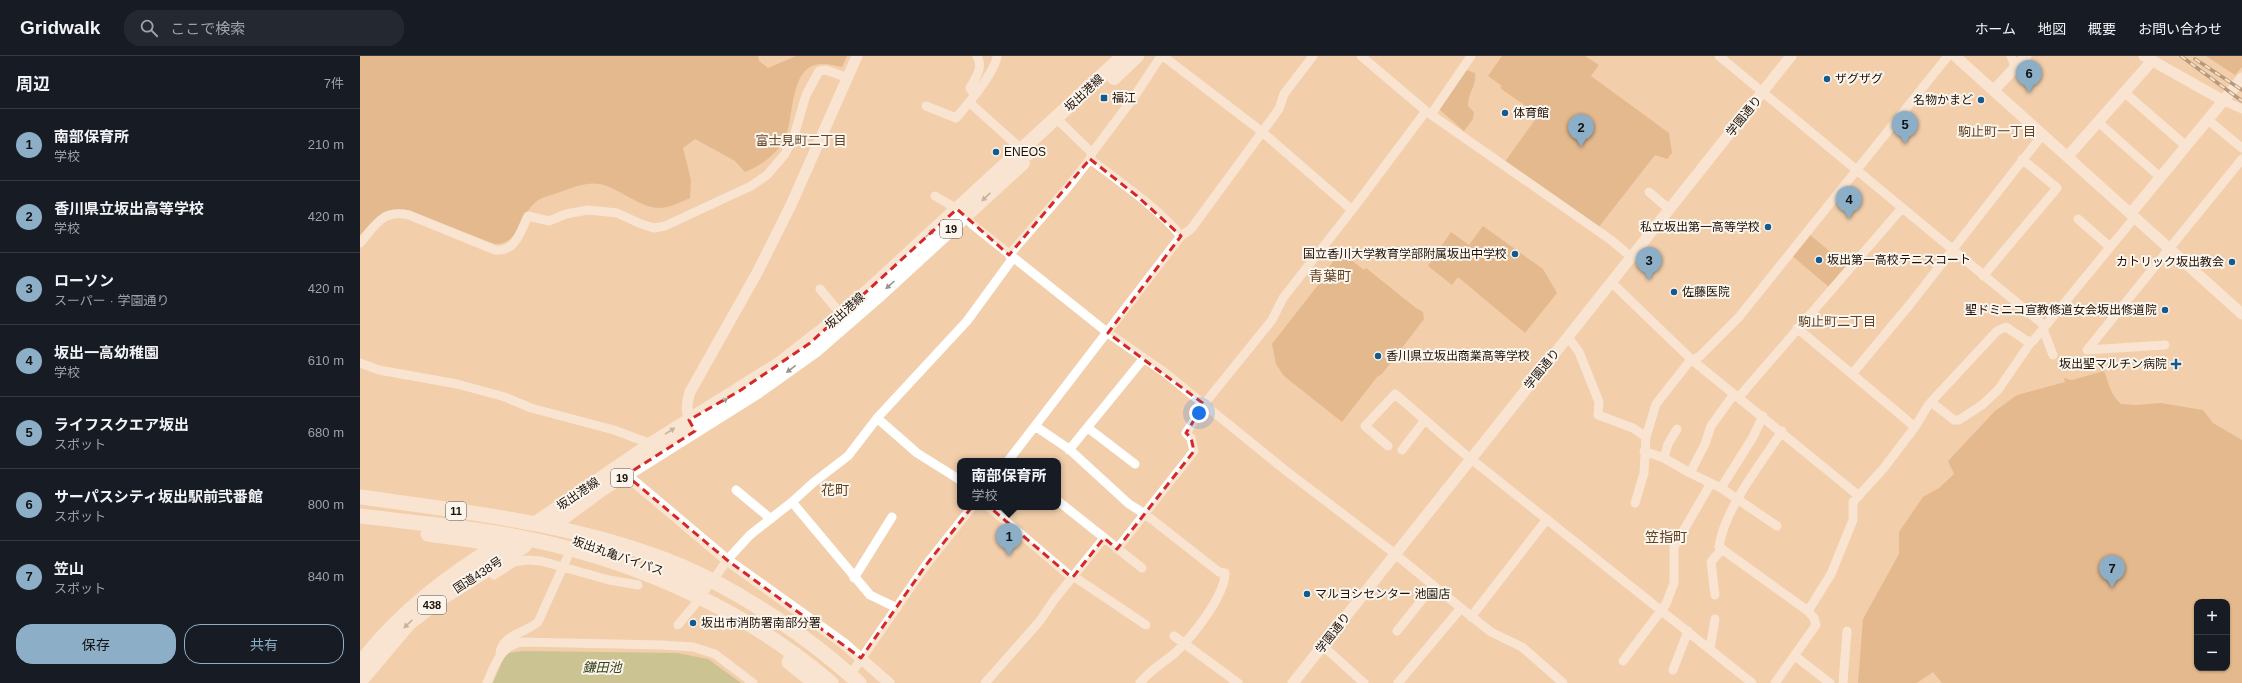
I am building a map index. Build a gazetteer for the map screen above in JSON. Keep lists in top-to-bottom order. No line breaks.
{"streets":{"highway":["11","坂出丸亀バイパス","国道438号","438"],"main road":["坂出港線","19"],"street":["学園通り"]},"crossings":[["坂出港線","11"],["坂出港線","国道438号"],["11","坂出丸亀バイパス"],["11","国道438号"]],"districts":["駒止町一丁目","富士見町二丁目","青葉町","駒止町二丁目","花町","笠指町"],"water":["鎌田池"],"places":{"other":["ザグザグ","名物かまど","体育館","ENEOS","私立坂出第一高等学校","国立香川大学教育学部附属坂出中学校","坂出第一高校テニスコート","カトリック坂出教会","佐藤医院","聖ドミニコ宣教修道女会坂出修道院","香川県立坂出商業高等学校","マルヨシセンター 池園店","坂出市消防署南部分署"],"transit":["福江"],"health":["坂出聖マルチン病院"]},"page":{"header":"Gridwalk","search":"ここで検索","nav":["ホーム","地図","概要","お問い合わせ"],"heading":["周辺","7件"],"pins":["6","5","2","4","3","1","7"],"list":[{"mark":"1","name":"南部保育所","note":"学校","value":"210 m"},{"mark":"2","name":"香川県立坂出高等学校","note":"学校","value":"420 m"},{"mark":"3","name":"ローソン","note":"スーパー · 学園通り","value":"420 m"},{"mark":"4","name":"坂出一高幼稚園","note":"学校","value":"610 m"},{"mark":"5","name":"ライフスクエア坂出","note":"スポット","value":"680 m"},{"mark":"6","name":"サーパスシティ坂出駅前弐番館","note":"スポット","value":"800 m"},{"mark":"7","name":"笠山","note":"スポット","value":"840 m"}],"popup":["南部保育所","学校"],"map_buttons":["+","−"],"buttons":["保存","共有"]}}
